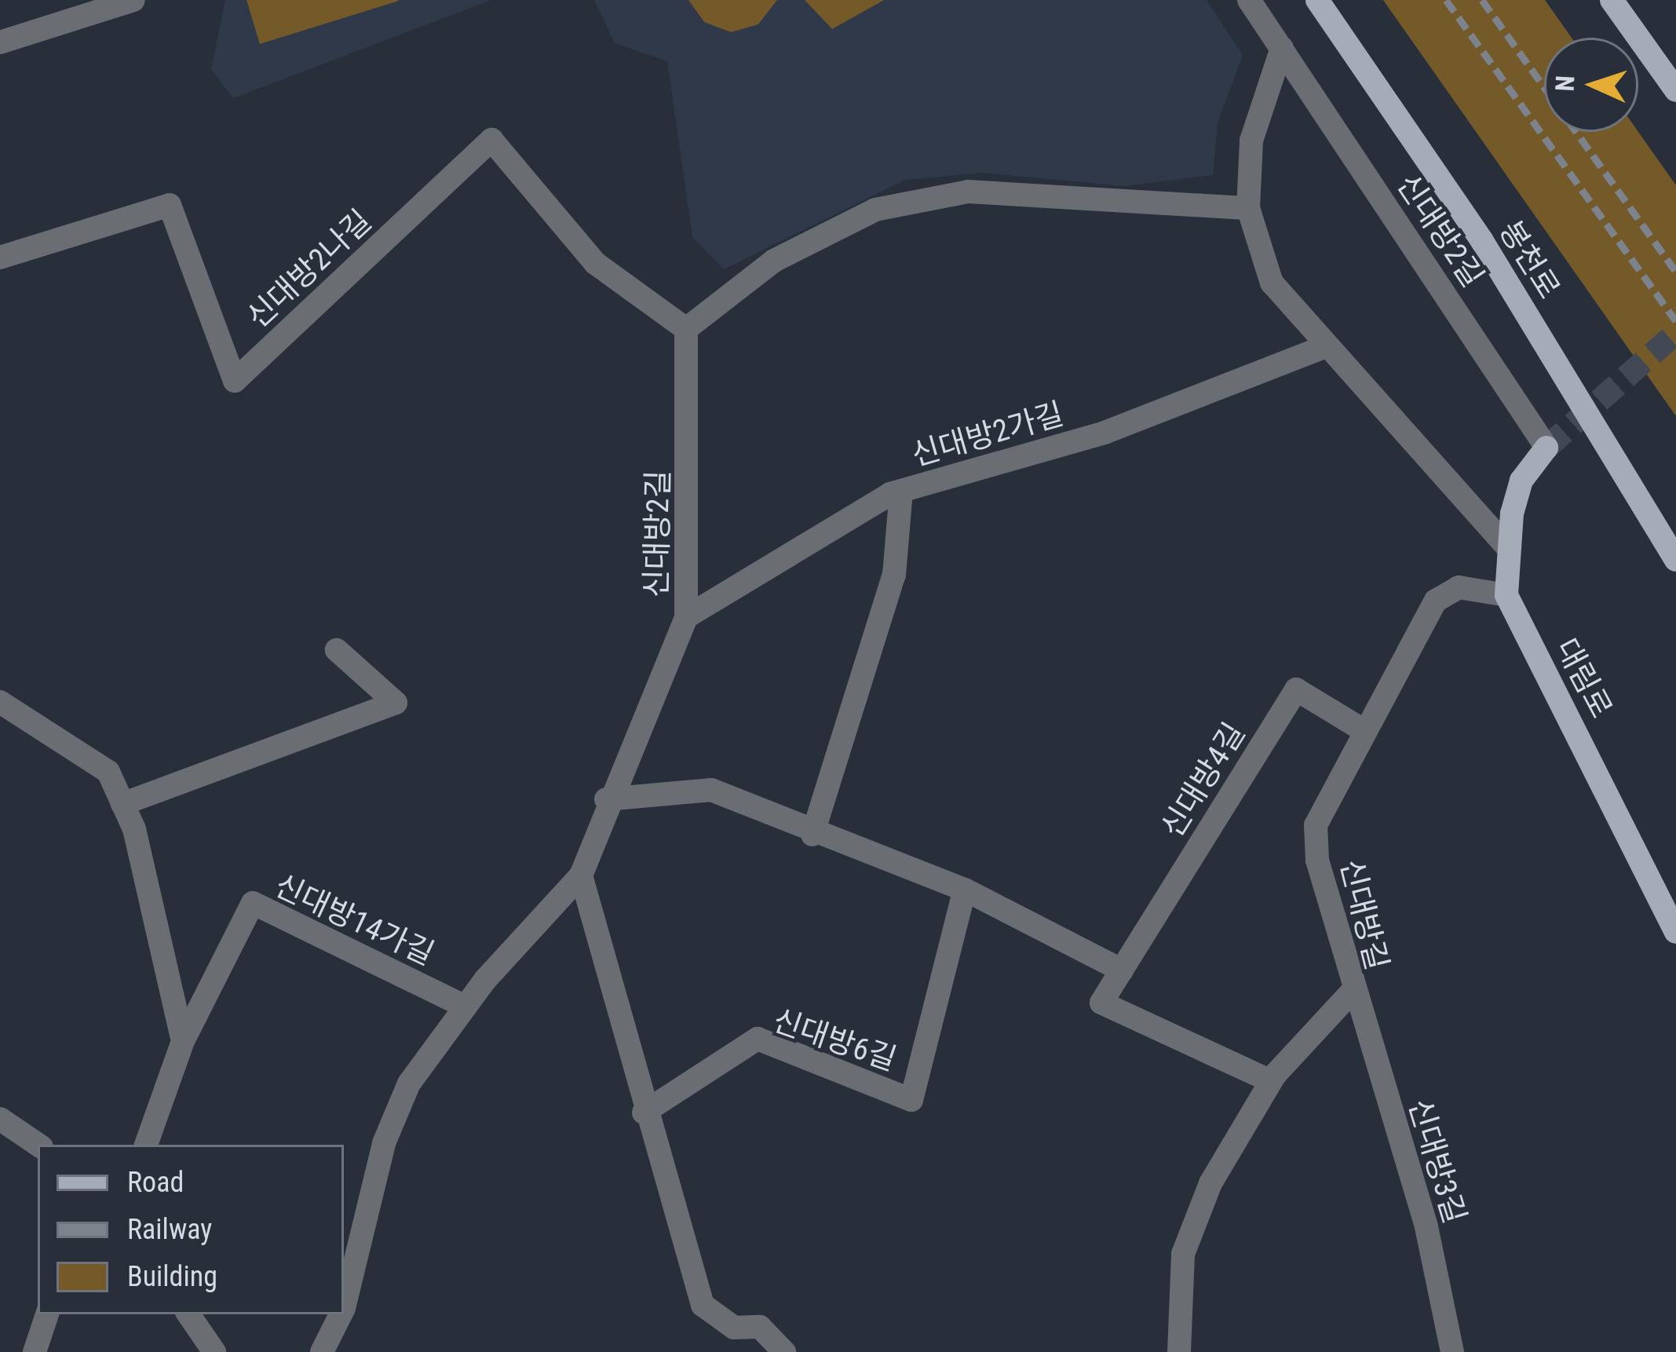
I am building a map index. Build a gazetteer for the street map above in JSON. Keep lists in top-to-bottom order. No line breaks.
{"streets":{"main road":["봉천로","대림로"],"street":["신대방2길","신대방2나길","신대방2가길","신대방4길","신대방길","신대방14가길","신대방6길","신대방3길"]},"crossings":[["신대방2길","신대방2나길"],["신대방2길","신대방2가길"],["신대방2길","대림로"],["신대방2길","신대방14가길"],["대림로","신대방길"],["신대방4길","신대방길"],["신대방길","신대방3길"]],"legend":["Road","Railway","Building"],"north":"left"}
